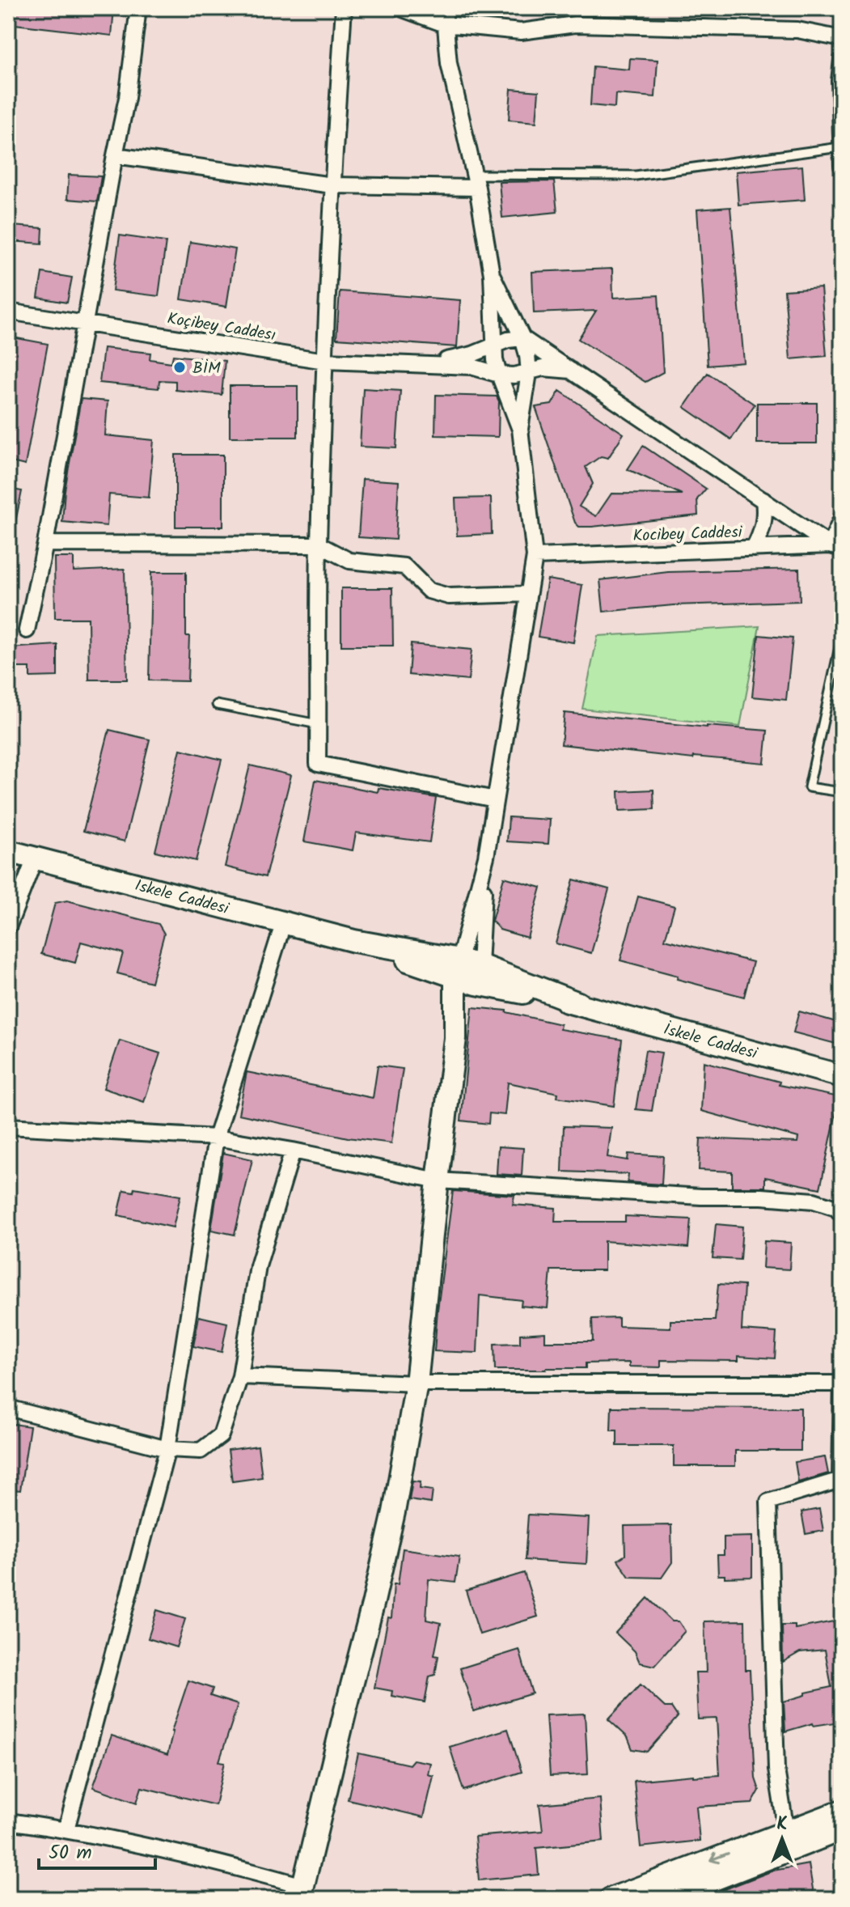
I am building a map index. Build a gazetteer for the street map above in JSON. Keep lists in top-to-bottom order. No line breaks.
{"streets":{"main road":["İskele Caddesi"],"street":["Koçibey Caddesı","Kocibey Caddesi"]},"places":["BİM"],"scale_bar":"50 m","north":"top"}
